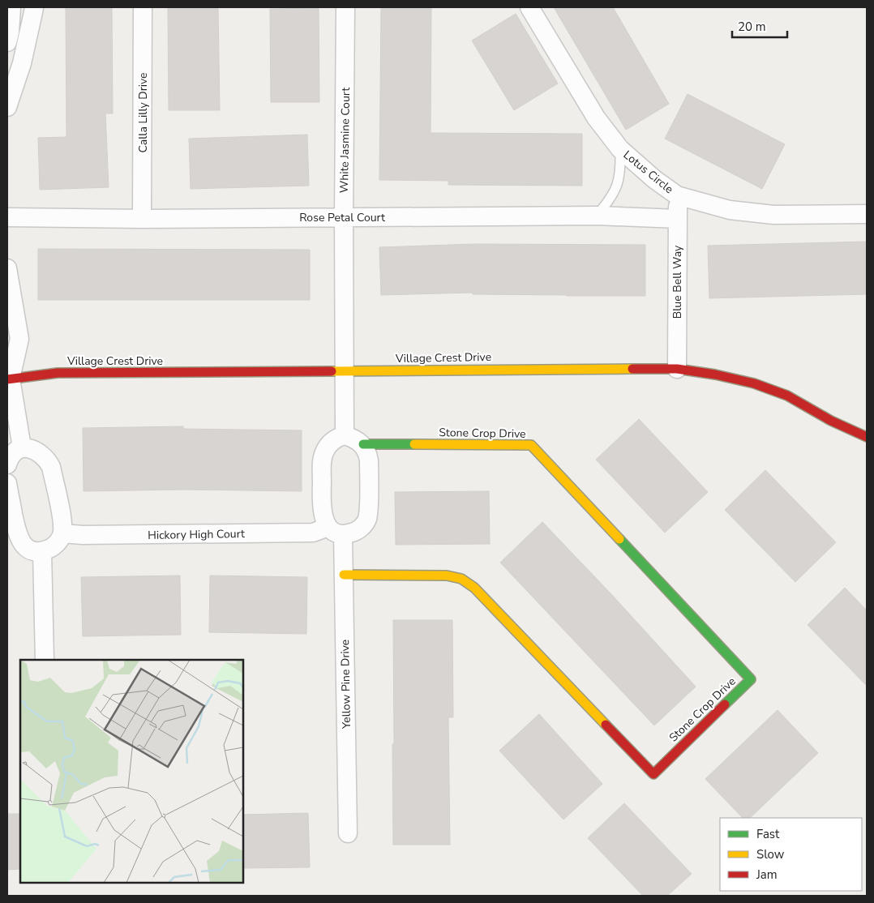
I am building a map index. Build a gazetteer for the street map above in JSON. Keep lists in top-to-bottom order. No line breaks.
{"streets":{"street":["Calla Lilly Drive","White Jasmine Court","Lotus Circle","Rose Petal Court","Blue Bell Way","Village Crest Drive","Stone Crop Drive","Hickory High Court","Yellow Pine Drive"]},"crossings":[["Calla Lilly Drive","Rose Petal Court"],["White Jasmine Court","Rose Petal Court"],["White Jasmine Court","Village Crest Drive"],["Lotus Circle","Blue Bell Way"],["Rose Petal Court","Blue Bell Way"],["Blue Bell Way","Village Crest Drive"],["Stone Crop Drive","Yellow Pine Drive"],["Hickory High Court","Yellow Pine Drive"]],"legend":["Fast","Slow","Jam"],"scale_bar":"20 m"}
